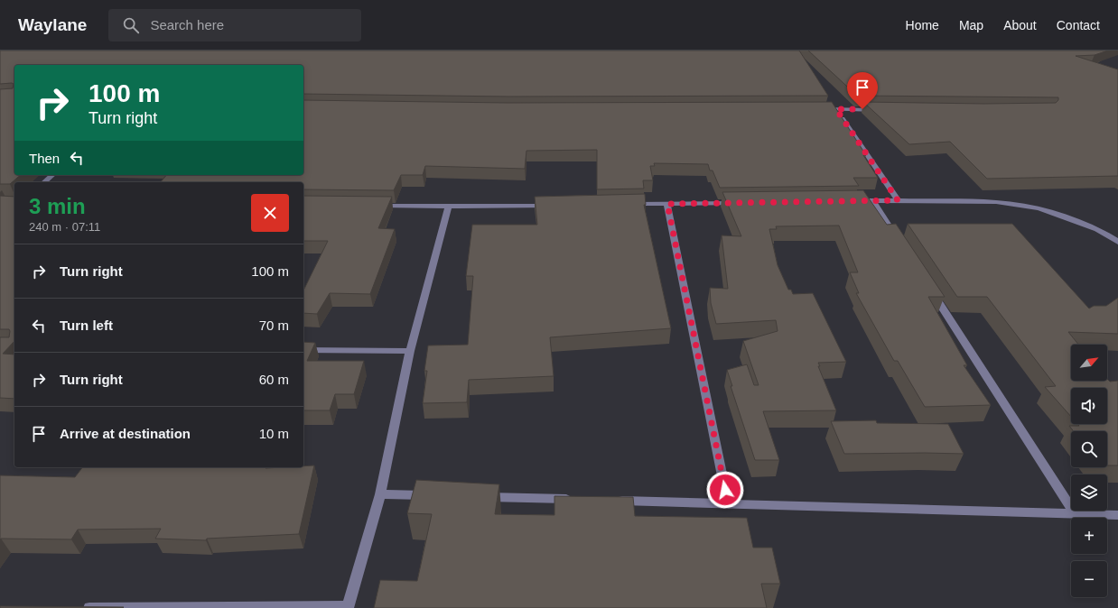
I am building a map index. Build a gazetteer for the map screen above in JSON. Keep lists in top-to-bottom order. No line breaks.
{"north":"top right","page":{"header":"Waylane","search":"Search here","nav":["Home","Map","About","Contact"],"turn":["100 m","Turn right"],"then":"Then","heading":["3 min","240 m · 07:11"],"list":[{"name":"Turn right","value":"100 m"},{"name":"Turn left","value":"70 m"},{"name":"Turn right","value":"60 m"},{"name":"Arrive at destination","value":"10 m"}],"map_buttons":["+","−"]}}
